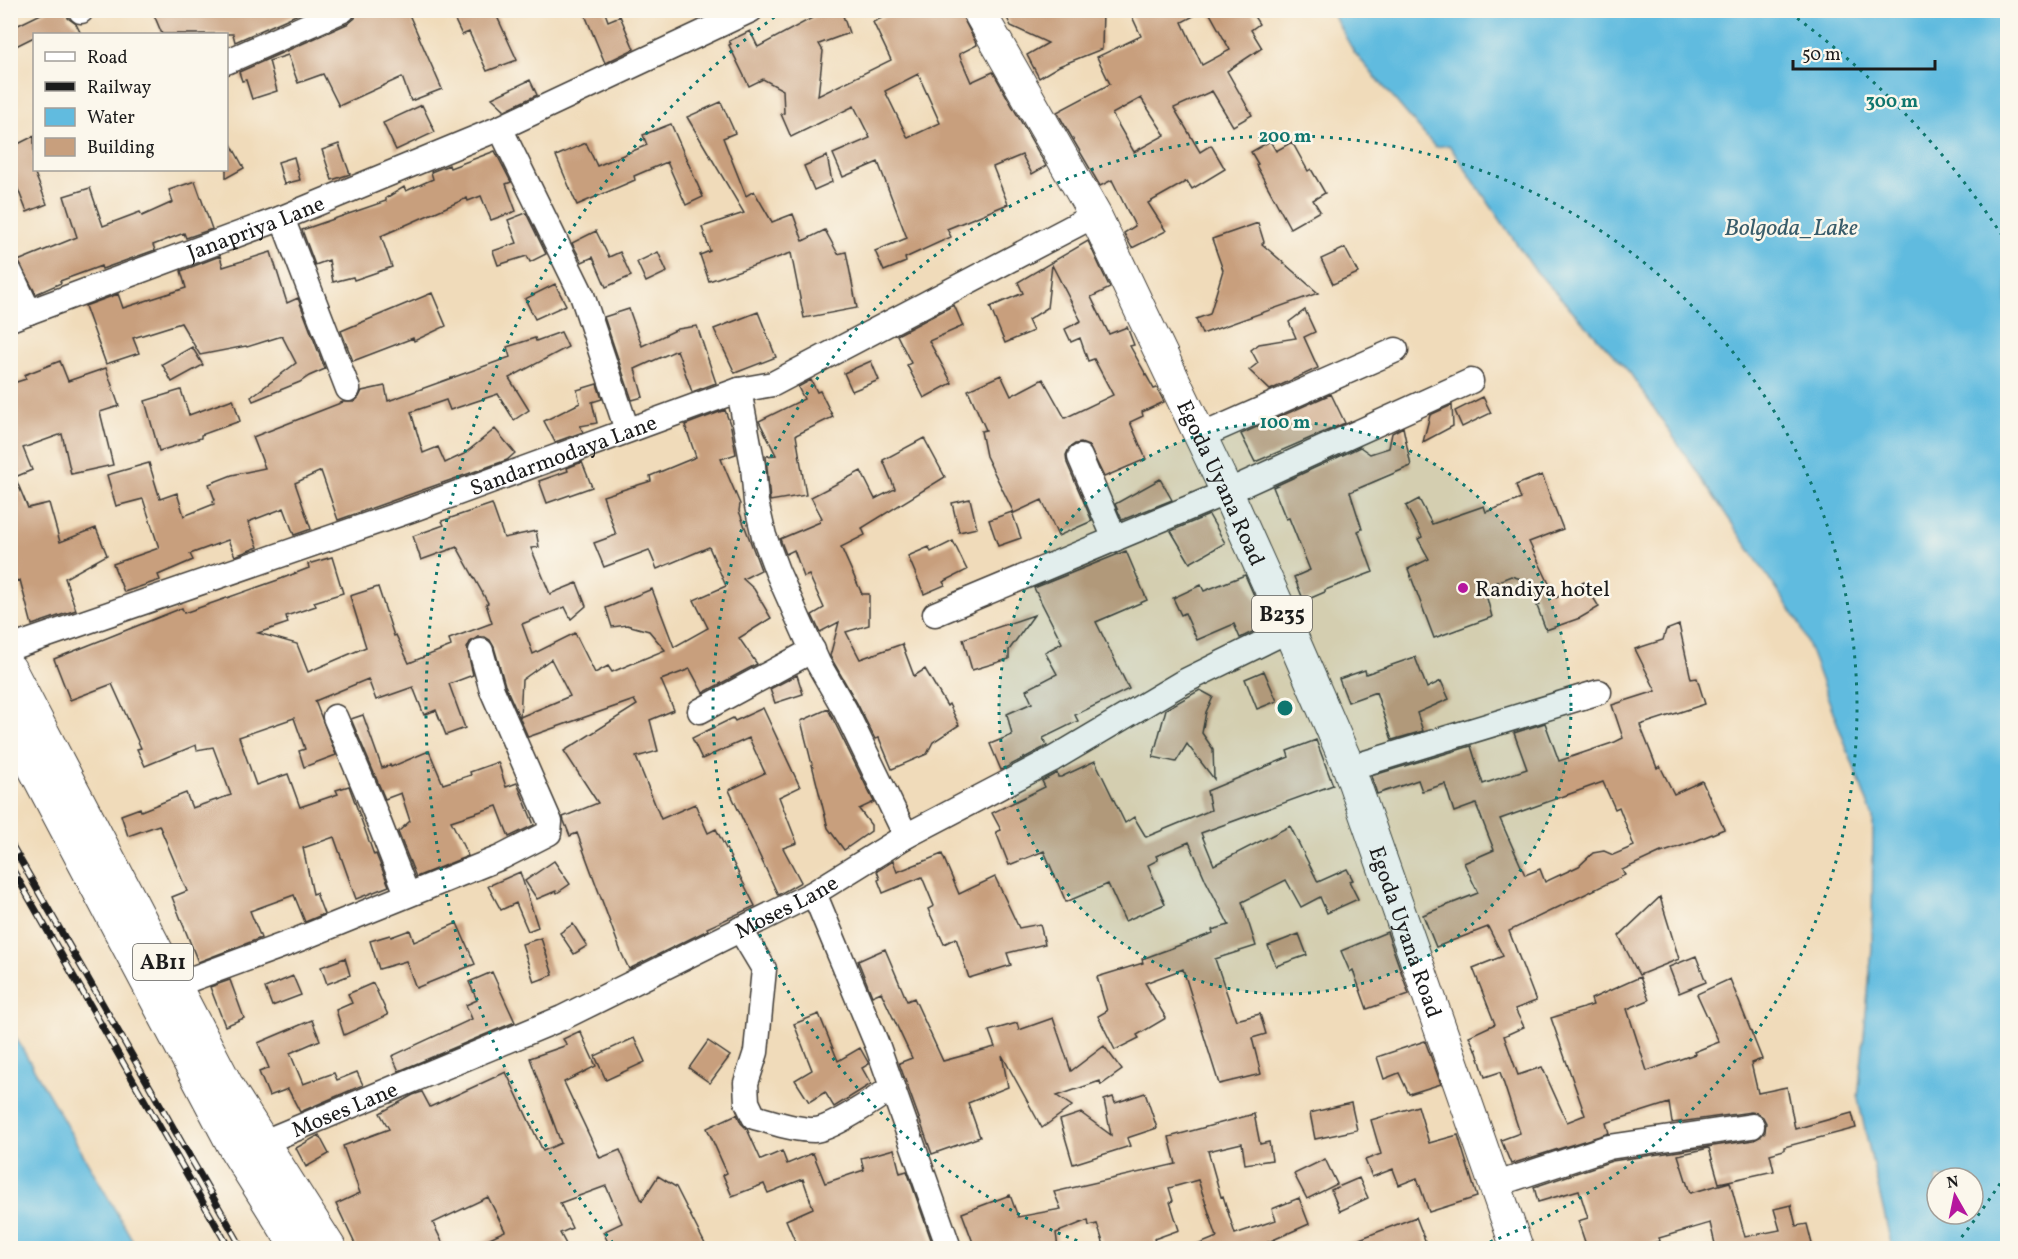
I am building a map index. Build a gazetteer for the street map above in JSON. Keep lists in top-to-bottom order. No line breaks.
{"streets":{"main road":["Egoda Uyana Road","B235","AB11"],"street":["Janapriya Lane","Sandarmodaya Lane","Moses Lane"]},"crossings":[["Sandarmodaya Lane","Egoda Uyana Road"],["Egoda Uyana Road","Moses Lane"],["Moses Lane","AB11"]],"water":["Bolgoda_Lake"],"places":["Randiya hotel"],"legend":["Road","Railway","Water","Building"],"scale_bar":"50 m","north":"top","rings":["300 m","200 m","100 m"]}
